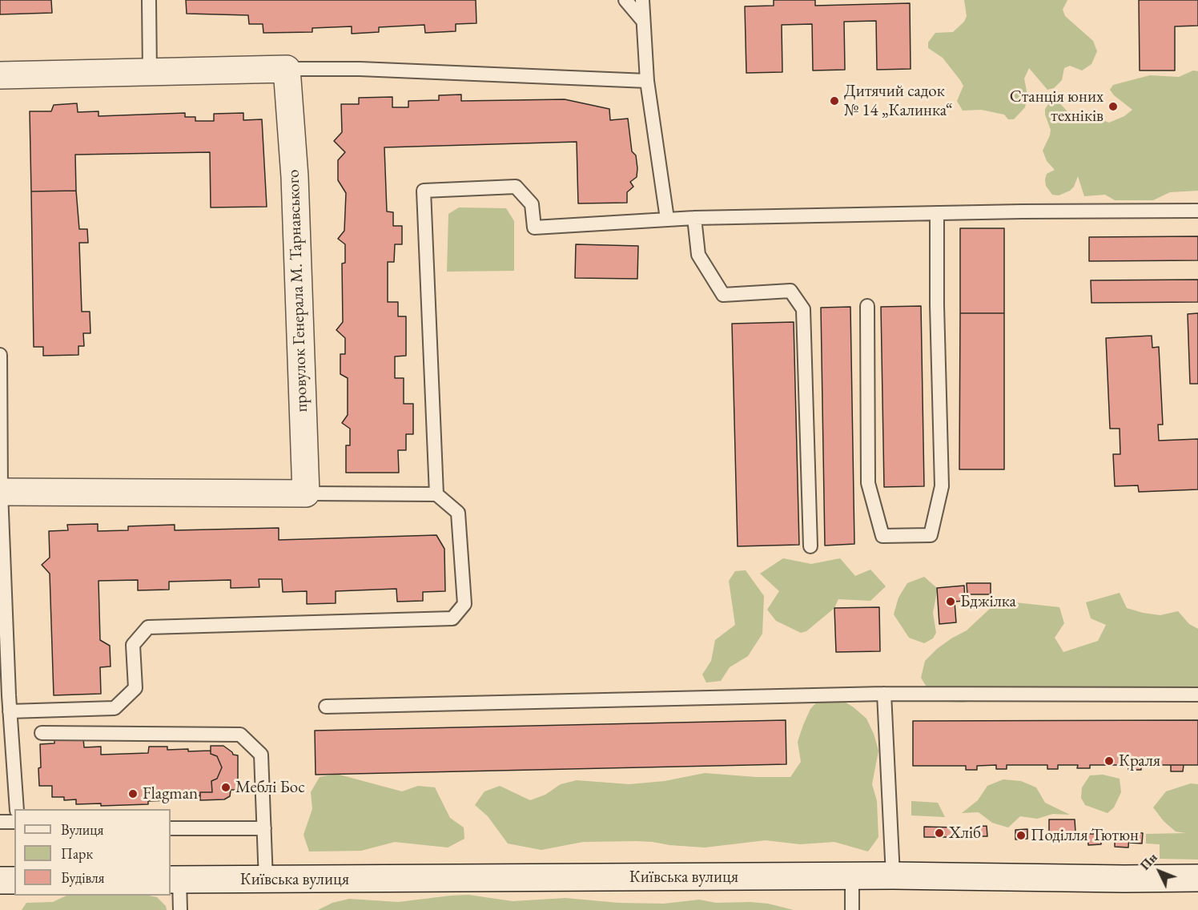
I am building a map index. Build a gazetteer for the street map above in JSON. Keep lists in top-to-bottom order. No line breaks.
{"streets":{"main road":["провулок Генерала М. Тарнавського","Київська вулиця"]},"places":["Дитячий садок № 14 „Калинка“","Станція юних техніків","Бджілка","Краля","Меблі Бос","Flagman","Хліб","Поділля Тютюн"],"legend":["Вулиця","Парк","Будівля"],"north":"top left"}
